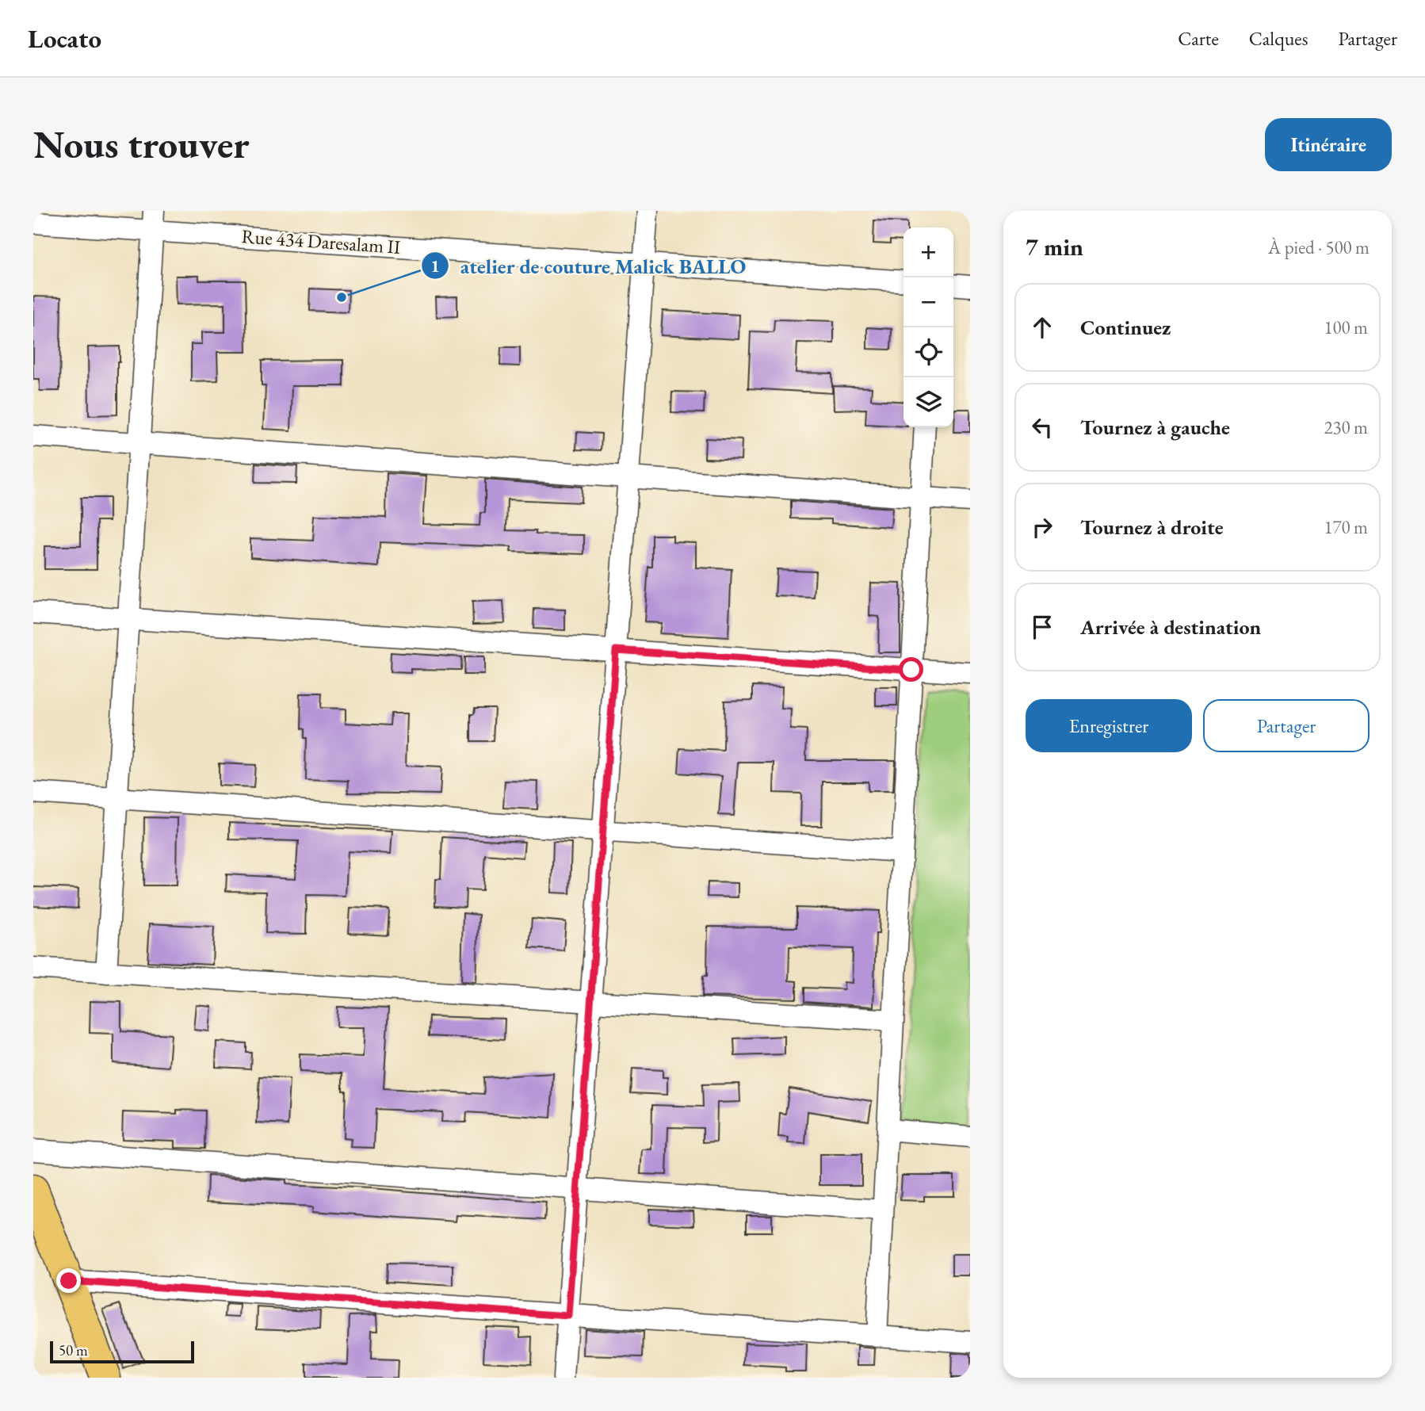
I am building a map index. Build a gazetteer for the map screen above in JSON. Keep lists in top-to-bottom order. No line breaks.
{"streets":{"street":["Rue 434 Daresalam II"]},"places":["atelier de couture Malick BALLO"],"scale_bar":"50 m","page":{"header":"Locato","nav":["Carte","Calques","Partager"],"buttons":["Itinéraire",["Enregistrer","Partager"]],"title":"Nous trouver","heading":["7 min","À pied · 500 m"],"map_buttons":["+","−"],"list":[["Continuez","100 m"],["Tournez à gauche","230 m"],["Tournez à droite","170 m"],"Arrivée à destination"],"scale":"50 m"}}
